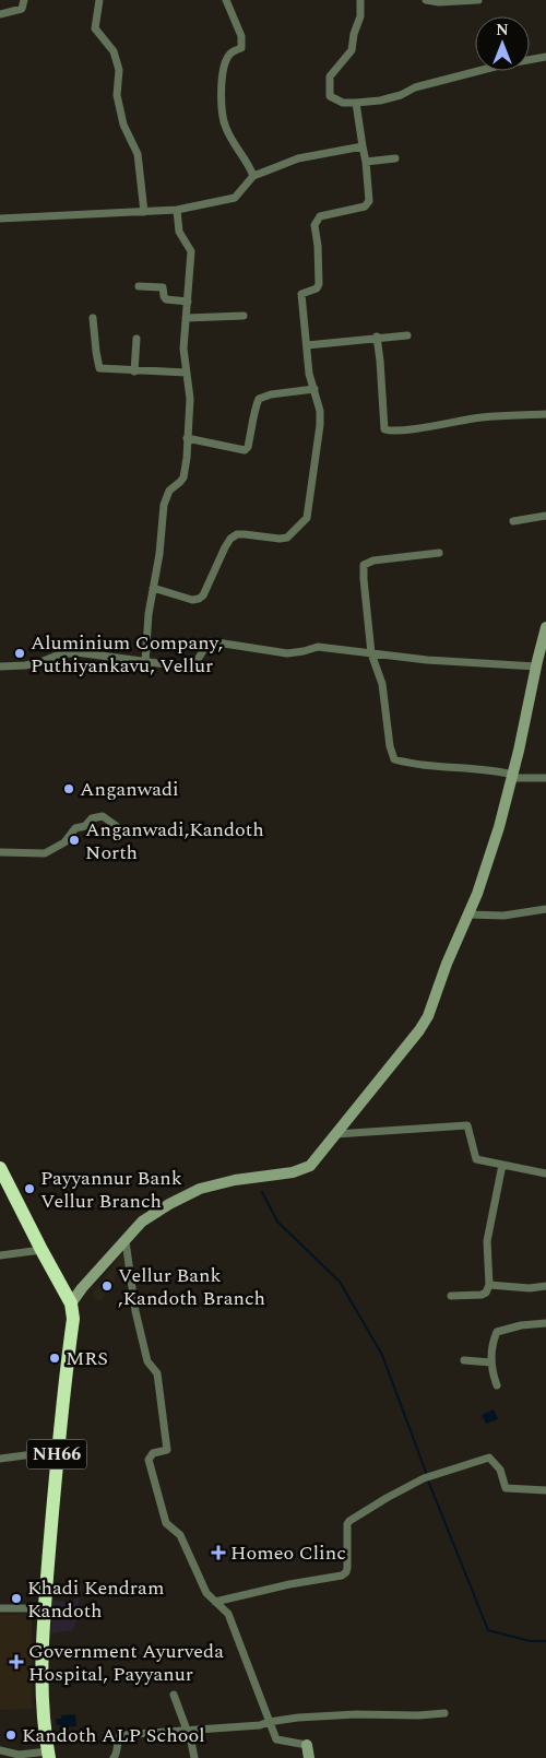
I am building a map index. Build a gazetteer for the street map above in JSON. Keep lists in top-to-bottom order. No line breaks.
{"streets":{"highway":["NH66"]},"places":{"other":["Aluminium Company, Puthiyankavu, Vellur","Anganwadi","Anganwadi,Kandoth North","Payyannur Bank Vellur Branch","Vellur Bank ,Kandoth Branch","MRS","Khadi Kendram Kandoth","Kandoth ALP School"],"health":["Homeo Clinc","Government Ayurveda Hospital, Payyanur"]},"north":"top"}
